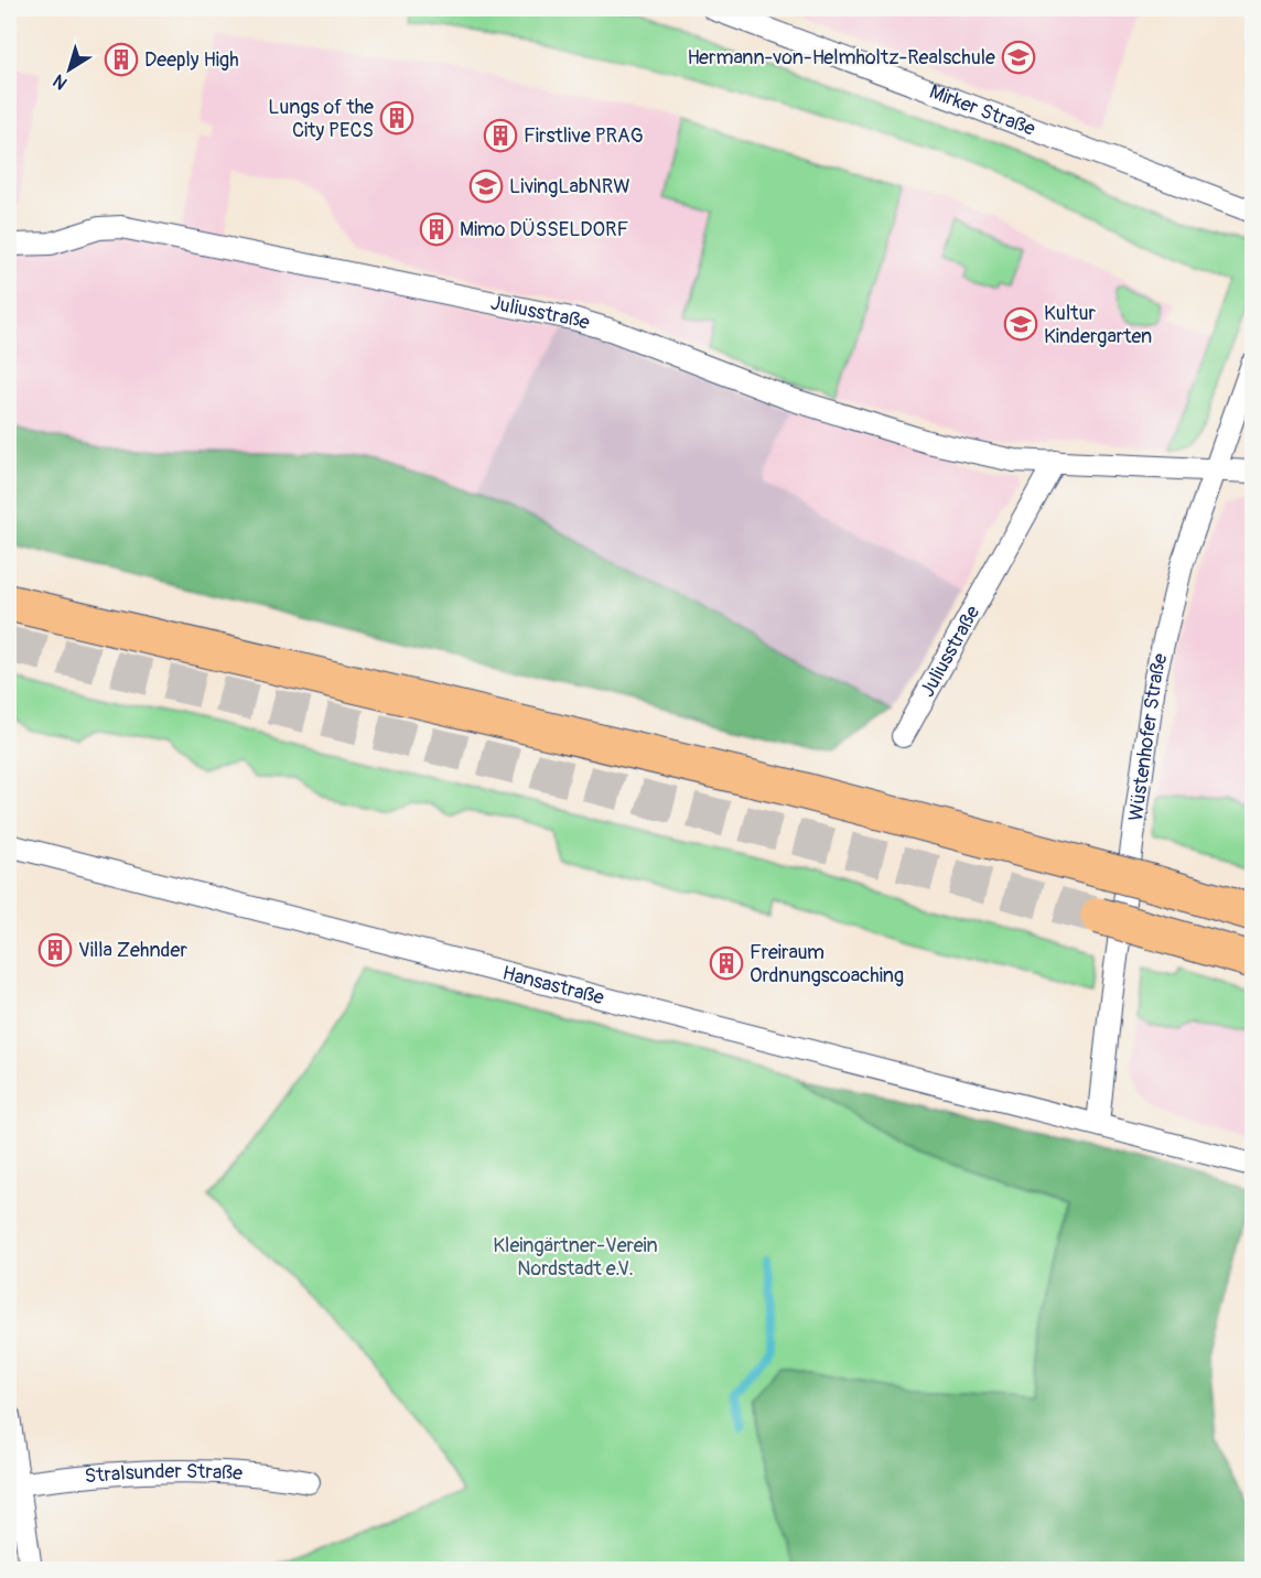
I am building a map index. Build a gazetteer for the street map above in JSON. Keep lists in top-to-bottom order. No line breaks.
{"streets":{"street":["Mirker Straße","Juliusstraße","Wüstenhofer Straße","Hansastraße","Stralsunder Straße"]},"crossings":[["Juliusstraße","Wüstenhofer Straße"],["Wüstenhofer Straße","Hansastraße"]],"parks":["Kleingärtner-Verein Nordstadt e.V."],"places":{"school or university":["Hermann-von-Helmholtz-Realschule","LivingLabNRW","Kultur Kindergarten"],"building":["Deeply High","Lungs of the City PECS","Firstlive PRAG","Mimo DÜSSELDORF","Villa Zehnder","Freiraum Ordnungscoaching"]},"north":"bottom left"}
